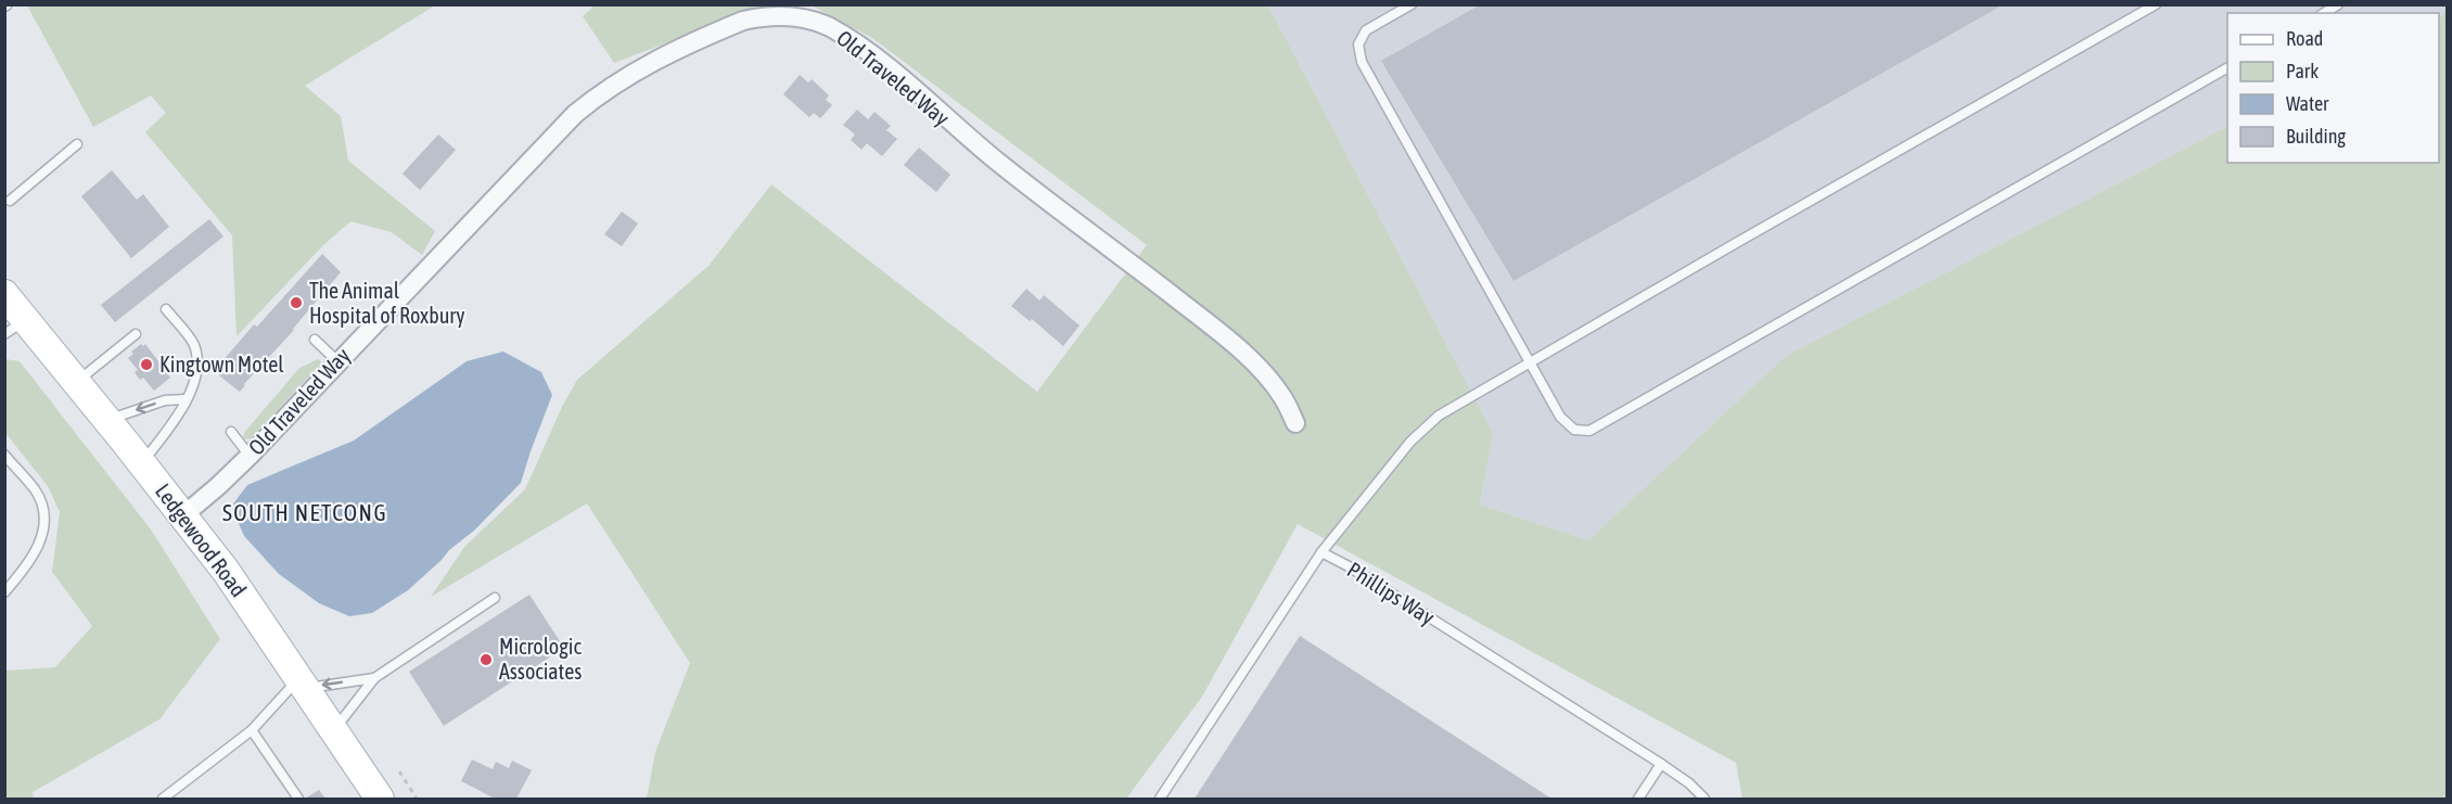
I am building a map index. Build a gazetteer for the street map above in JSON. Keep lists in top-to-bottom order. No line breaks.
{"streets":{"main road":["Ledgewood Road"],"street":["Old Traveled Way"],"lane":["Phillips Way"]},"crossings":[["Old Traveled Way","Ledgewood Road"]],"districts":["SOUTH NETCONG"],"places":["The Animal Hospital of Roxbury","Kingtown Motel","Micrologic Associates"],"legend":["Road","Park","Water","Building"]}
